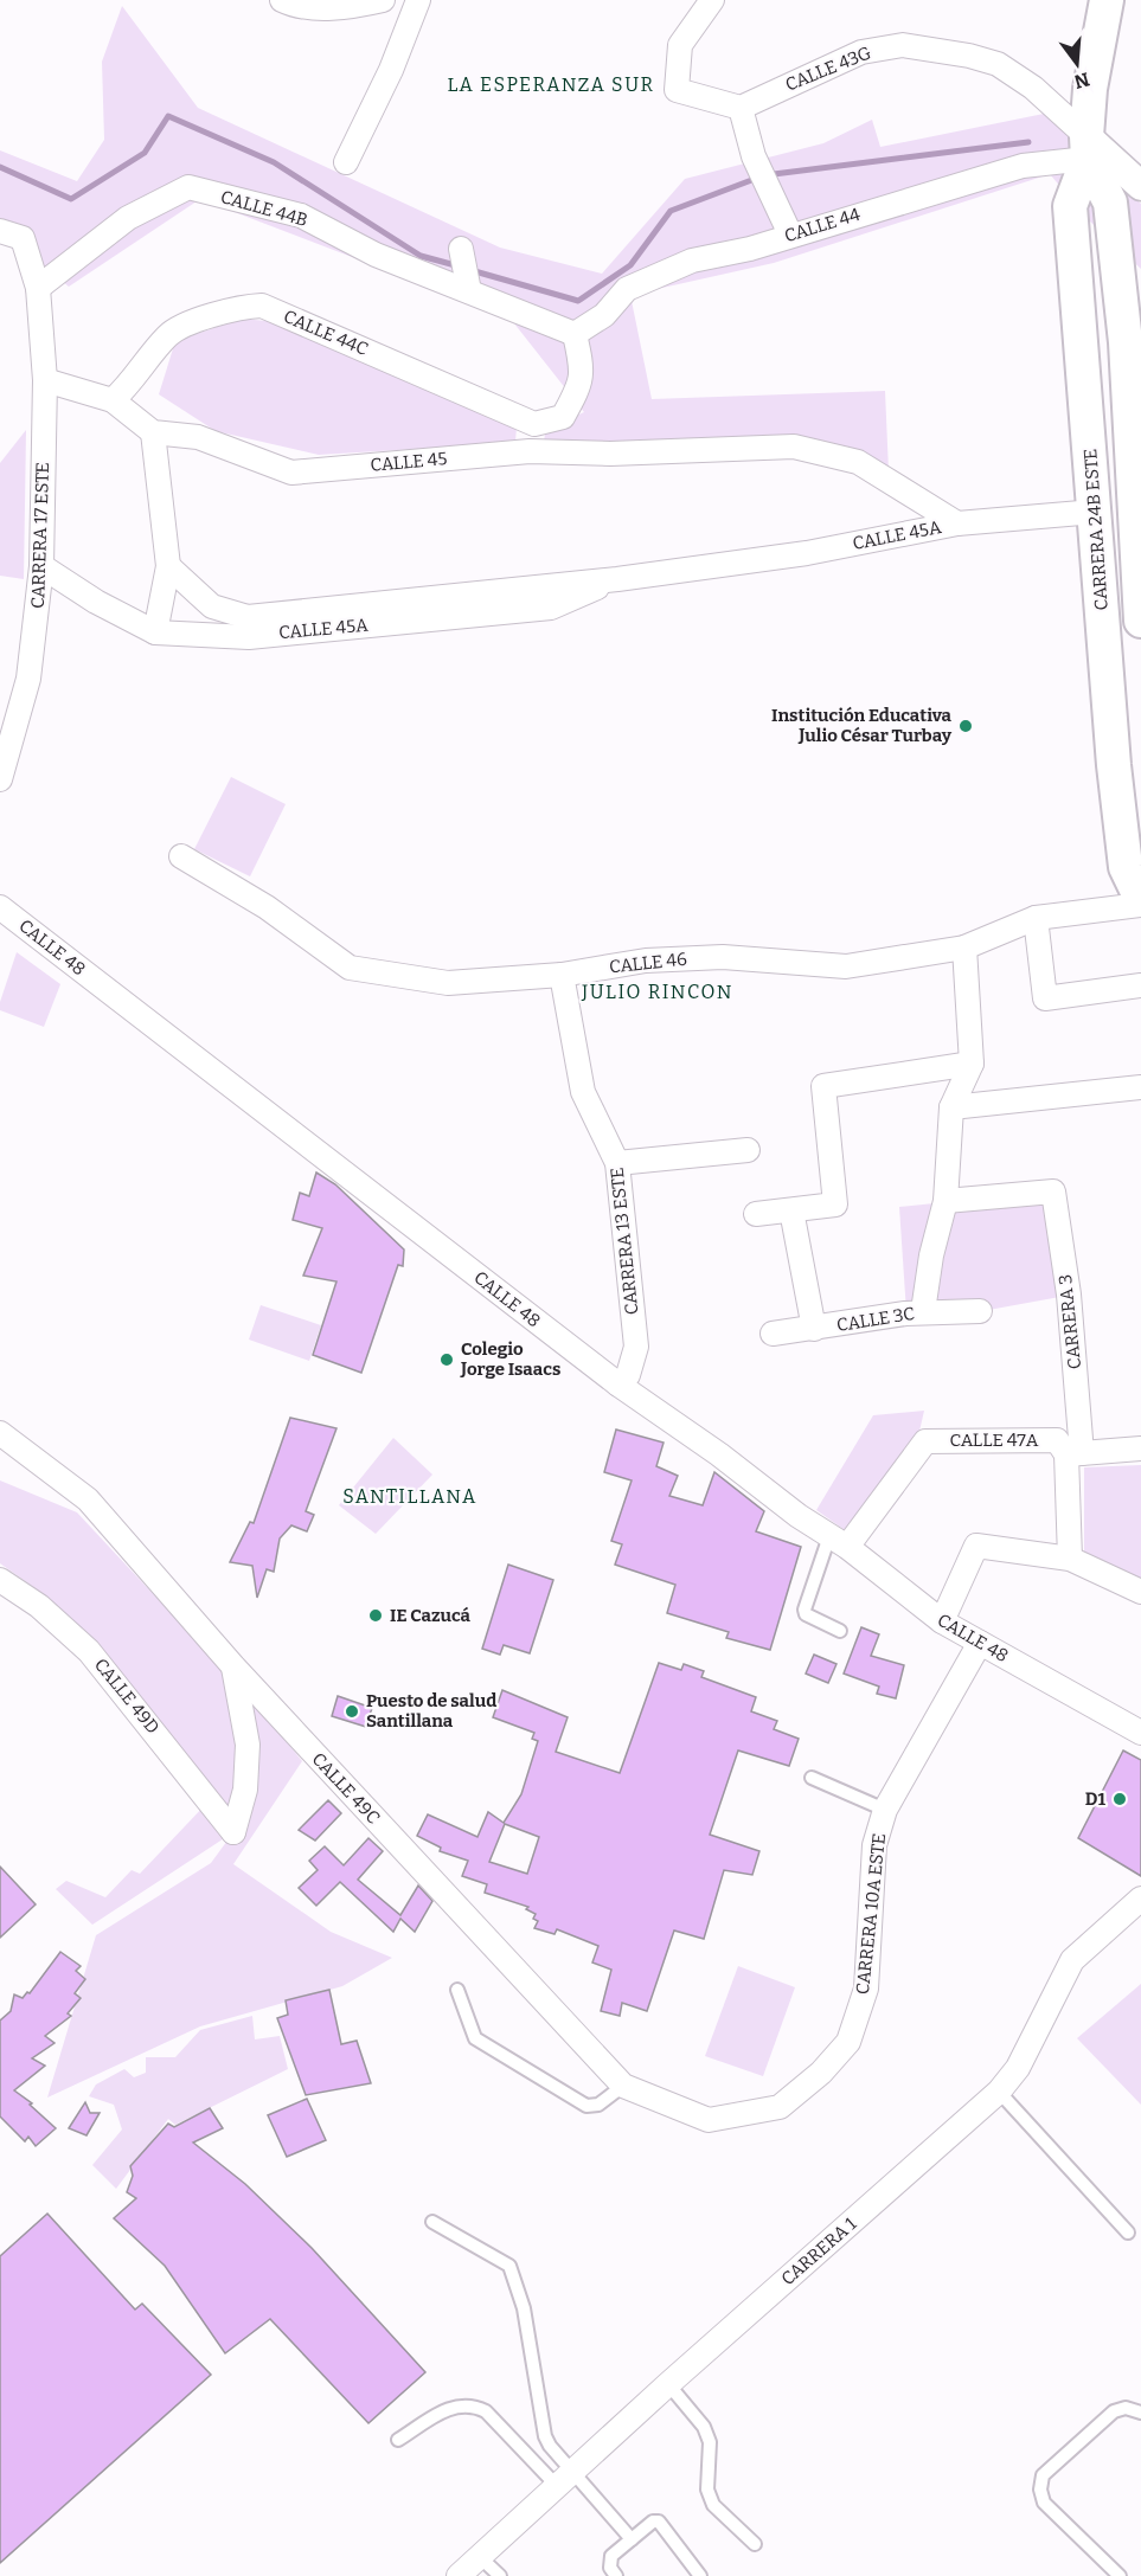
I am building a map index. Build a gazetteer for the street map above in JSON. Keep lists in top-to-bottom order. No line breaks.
{"streets":{"main road":["CARRERA 24B ESTE"],"street":["CALLE 43G","CALLE 44B","CALLE 44","CALLE 44C","CALLE 45","CARRERA 17 ESTE","CALLE 45A","CALLE 48","CALLE 46","CARRERA 13 ESTE","CALLE 3C","CARRERA 3","CALLE 47A","CALLE 49D","CALLE 49C","CARRERA 10A ESTE","CARRERA 1"]},"crossings":[["CALLE 43G","CALLE 44"],["CALLE 43G","CARRERA 24B ESTE"],["CALLE 44B","CALLE 44"],["CALLE 44B","CARRERA 17 ESTE"],["CALLE 44","CARRERA 24B ESTE"],["CALLE 45","CALLE 45A"],["CARRERA 24B ESTE","CALLE 45A"],["CARRERA 17 ESTE","CALLE 45A"],["CALLE 48","CARRERA 13 ESTE"],["CALLE 48","CALLE 47A"],["CALLE 48","CARRERA 10A ESTE"],["CALLE 46","CARRERA 13 ESTE"],["CARRERA 3","CALLE 47A"],["CALLE 49D","CALLE 49C"],["CALLE 49C","CARRERA 10A ESTE"]],"districts":["LA ESPERANZA SUR","JULIO RINCON","SANTILLANA"],"places":["Institución Educativa Julio César Turbay","Colegio Jorge Isaacs","IE Cazucá","Puesto de salud Santillana","D1"],"north":"bottom"}
